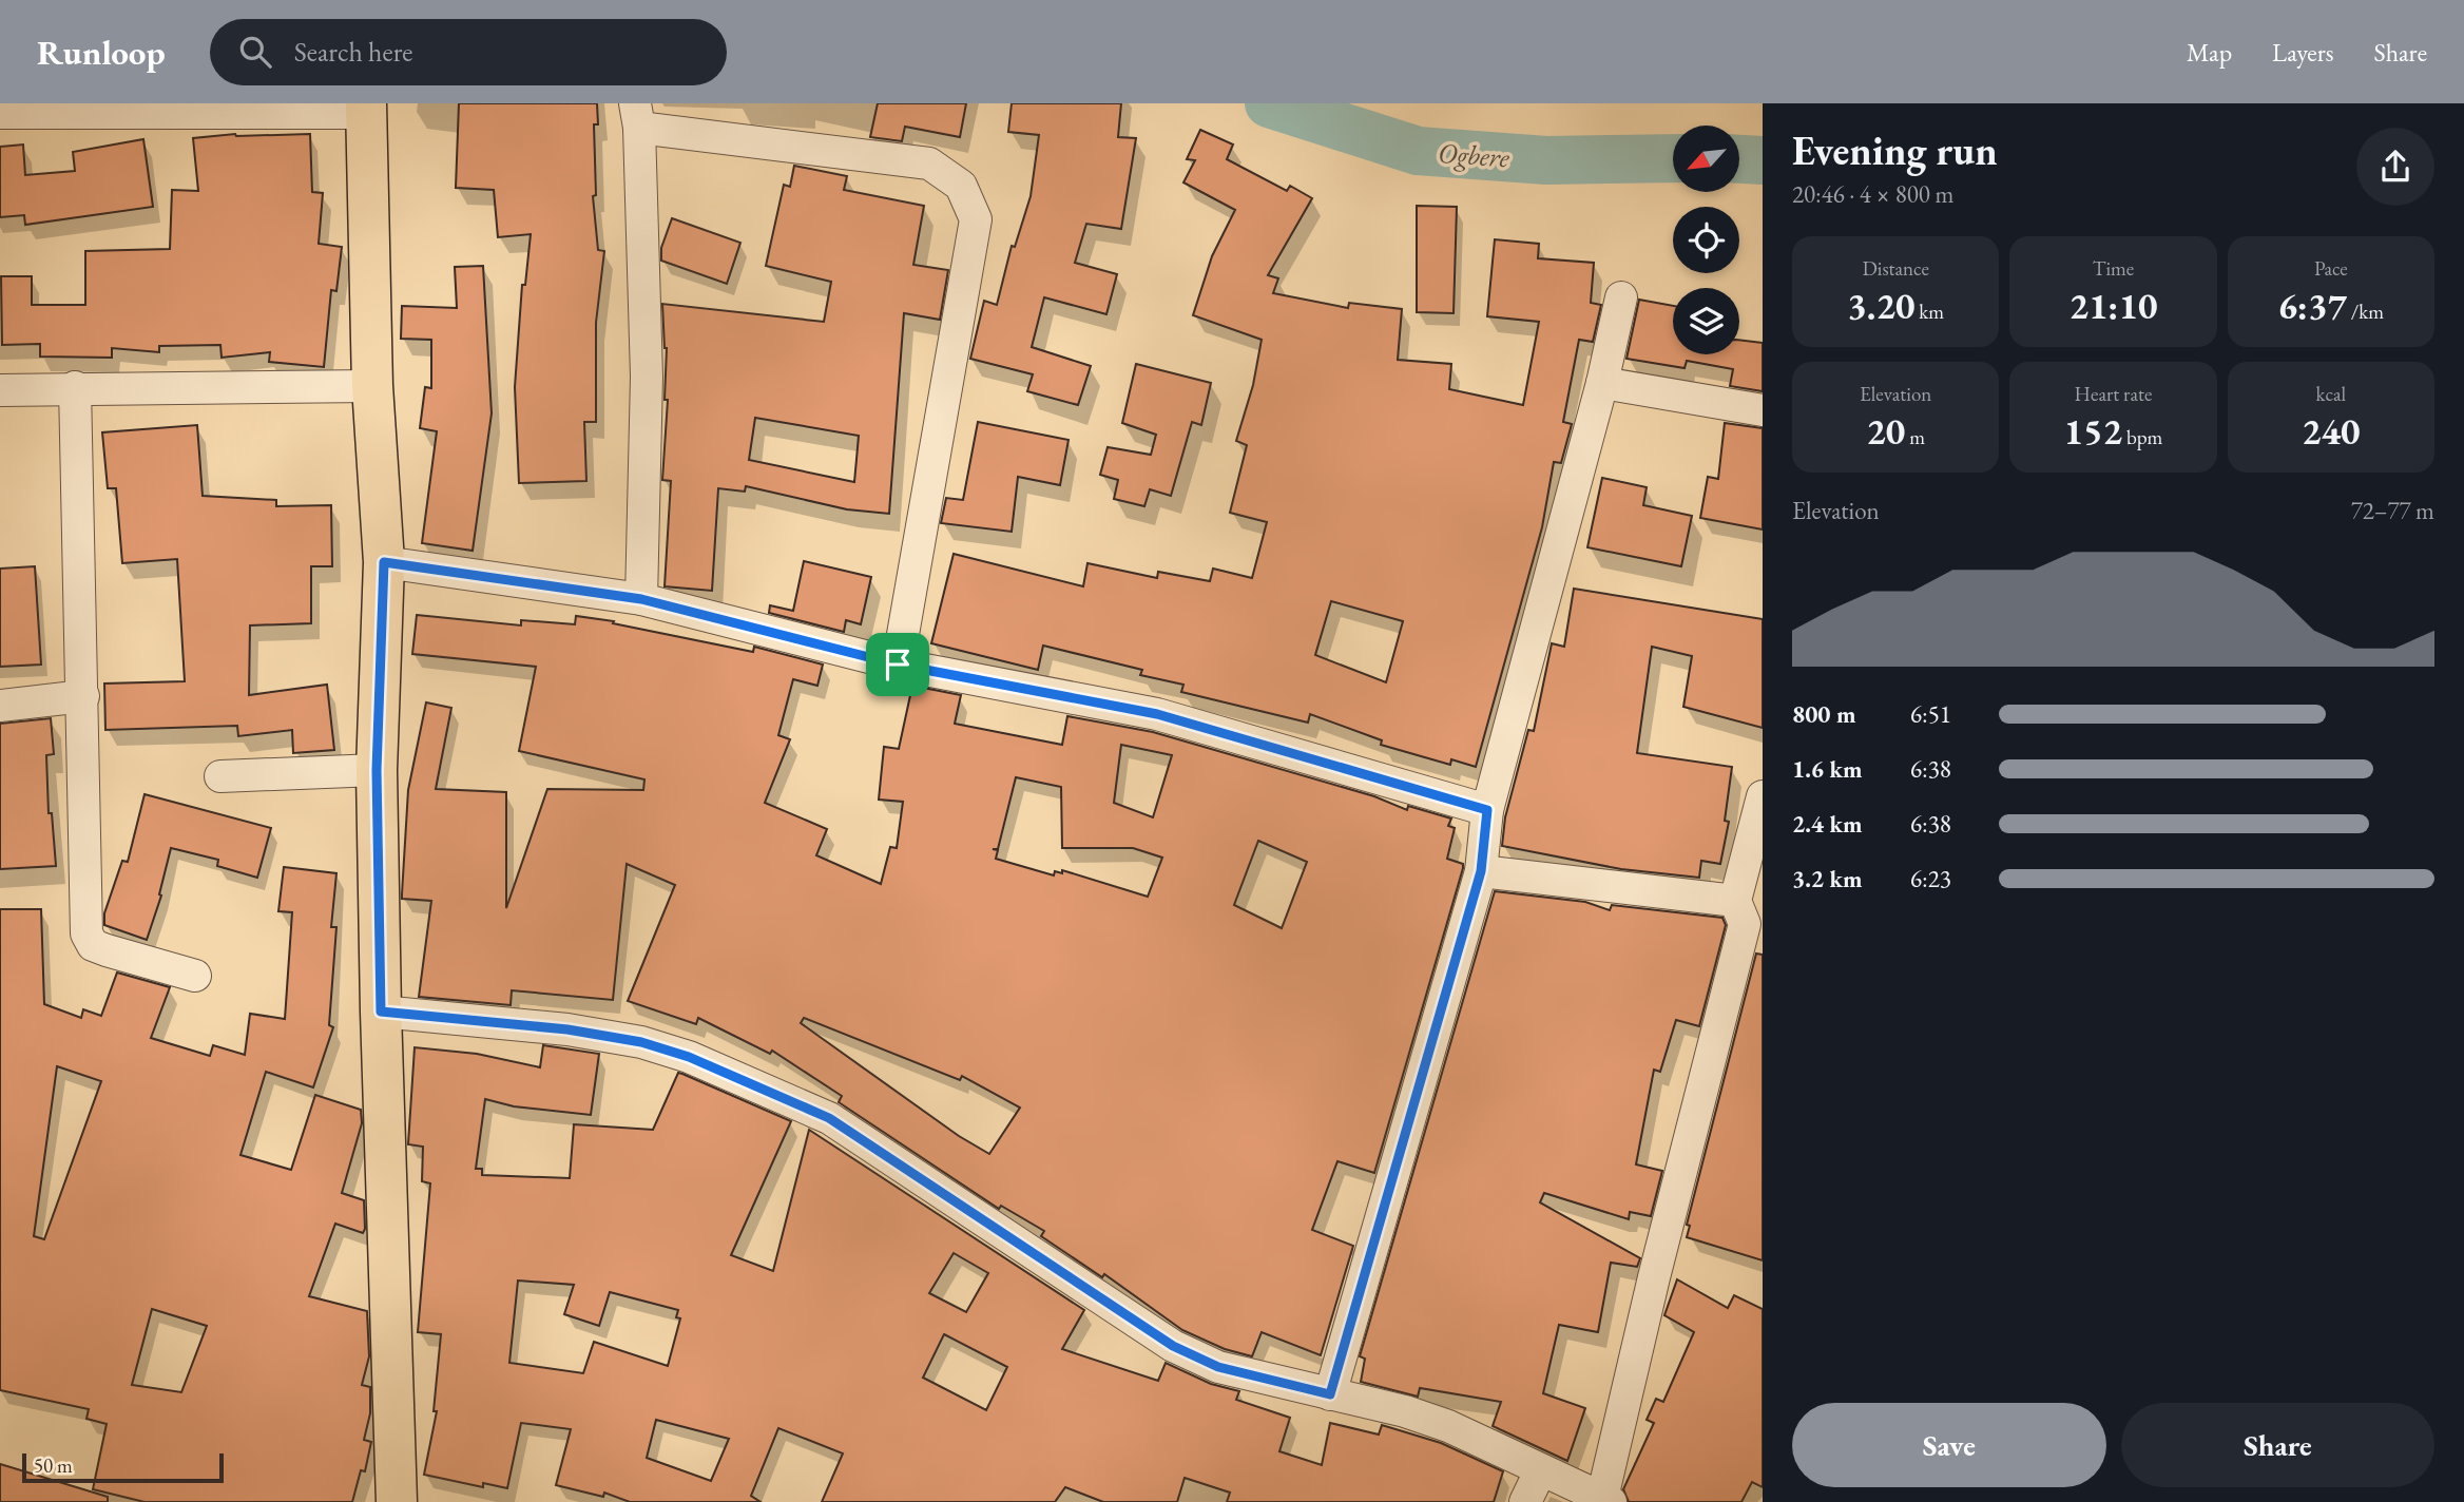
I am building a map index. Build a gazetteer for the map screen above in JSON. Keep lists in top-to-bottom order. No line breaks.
{"water":["Ogbere"],"scale_bar":"50 m","north":"bottom left","page":{"header":"Runloop","search":"Search here","nav":["Map","Layers","Share"],"heading":["Evening run","20:46 · 4 × 800 m"],"stats":[["Distance","3.20 km"],["Time","21:10"],["Pace","6:37 /km"],["Elevation","20 m"],["Heart rate","152 bpm"],["kcal","240"]],"chart":["Elevation","72–77 m"],"list":[{"name":"800 m","note":"6:51"},{"name":"1.6 km","note":"6:38"},{"name":"2.4 km","note":"6:38"},{"name":"3.2 km","note":"6:23"}],"buttons":["Save","Share"],"scale":"50 m"}}
